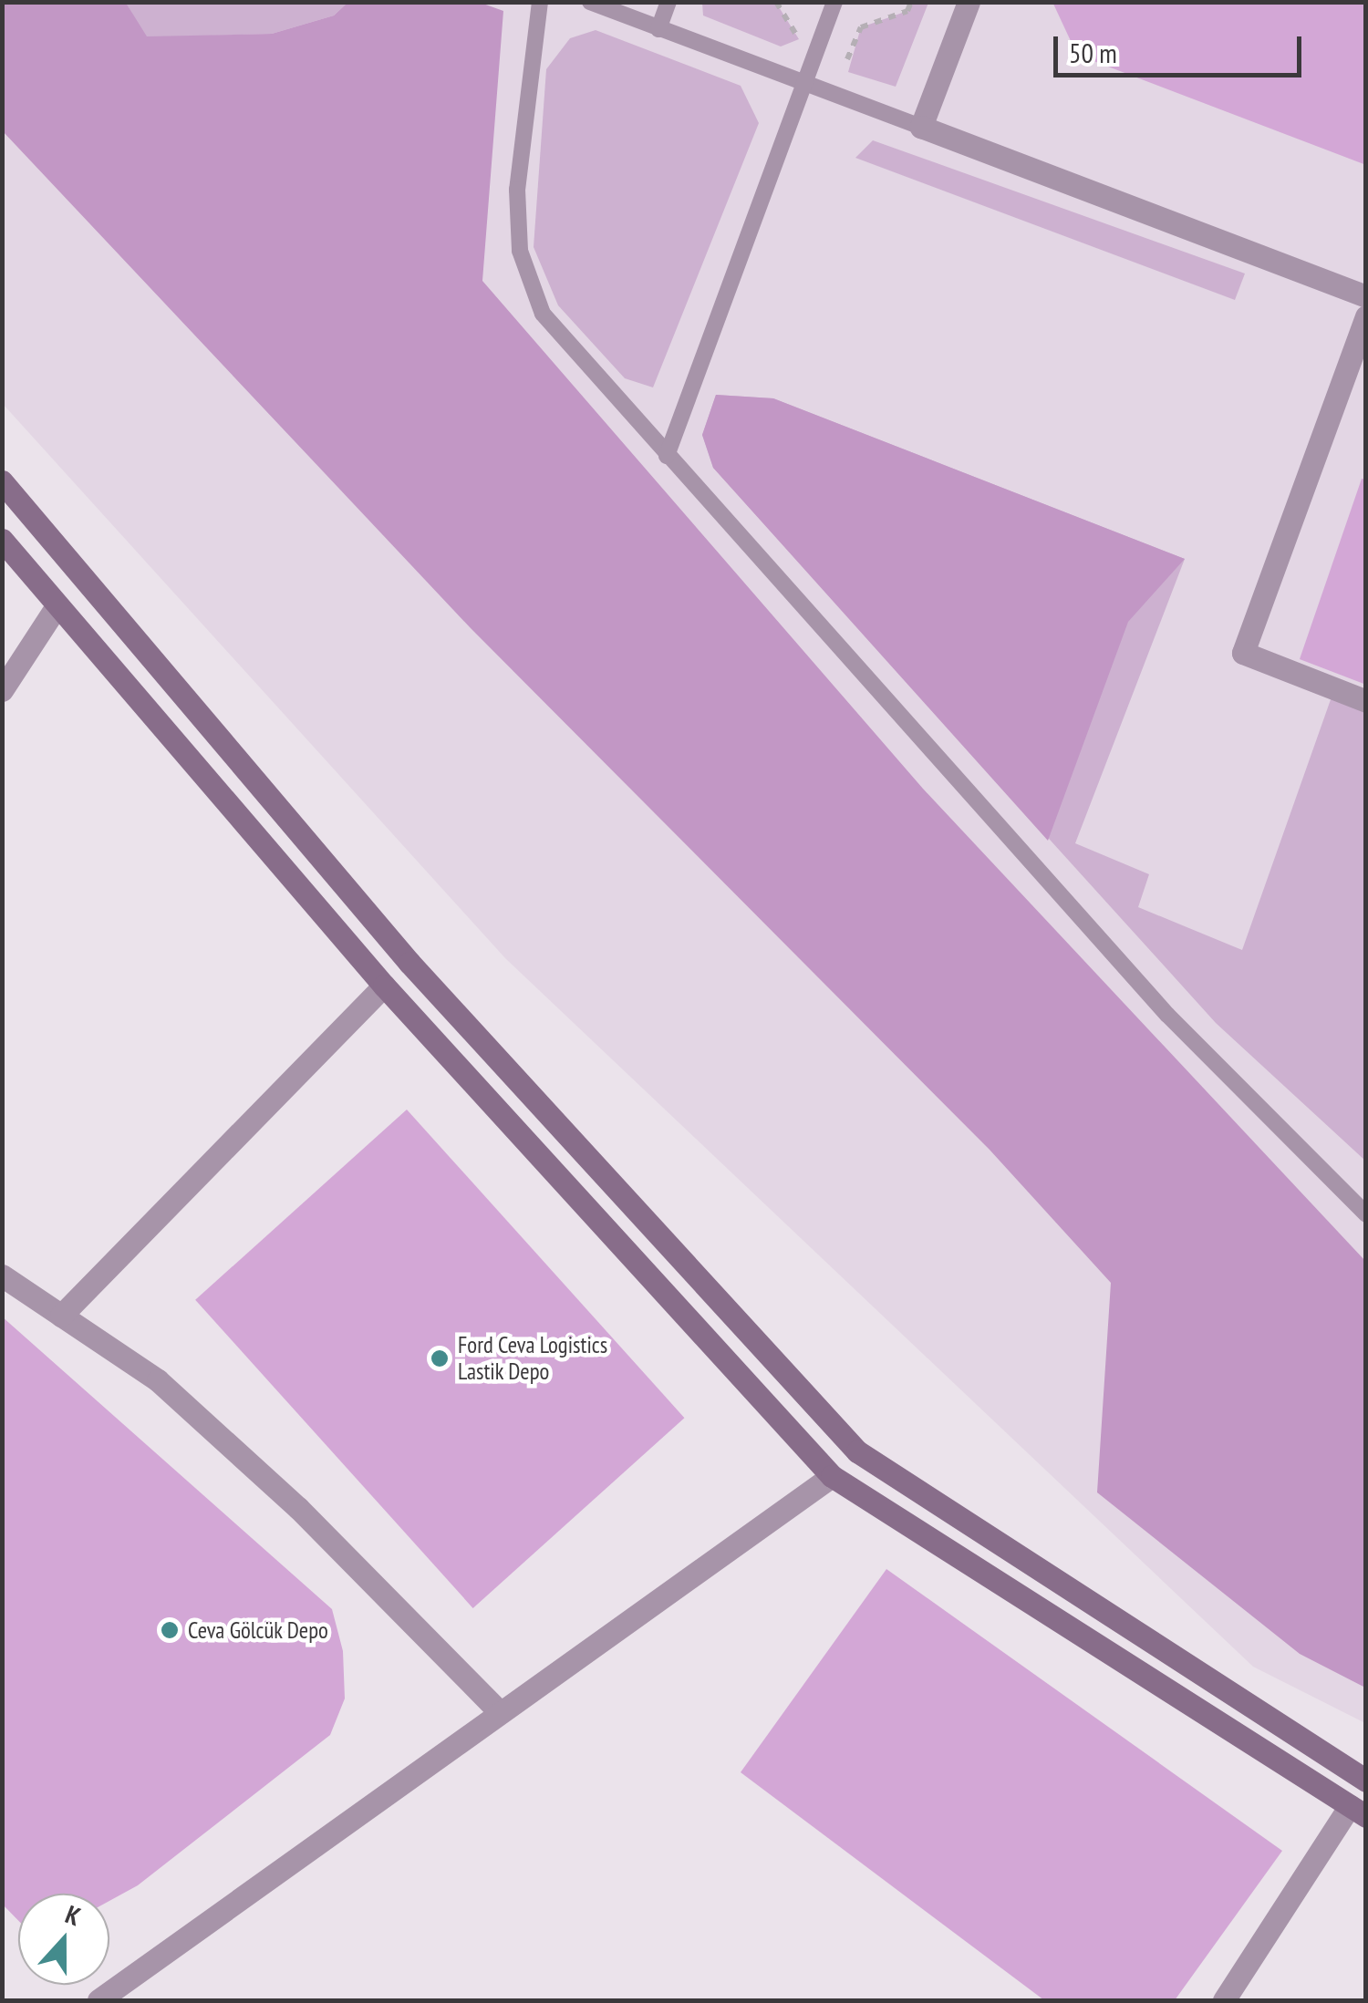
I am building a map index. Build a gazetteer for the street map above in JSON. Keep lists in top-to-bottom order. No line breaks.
{"places":["Ford Ceva Logistics Lastik Depo","Ceva Gölcük Depo"],"scale_bar":"50 m","north":"top"}
